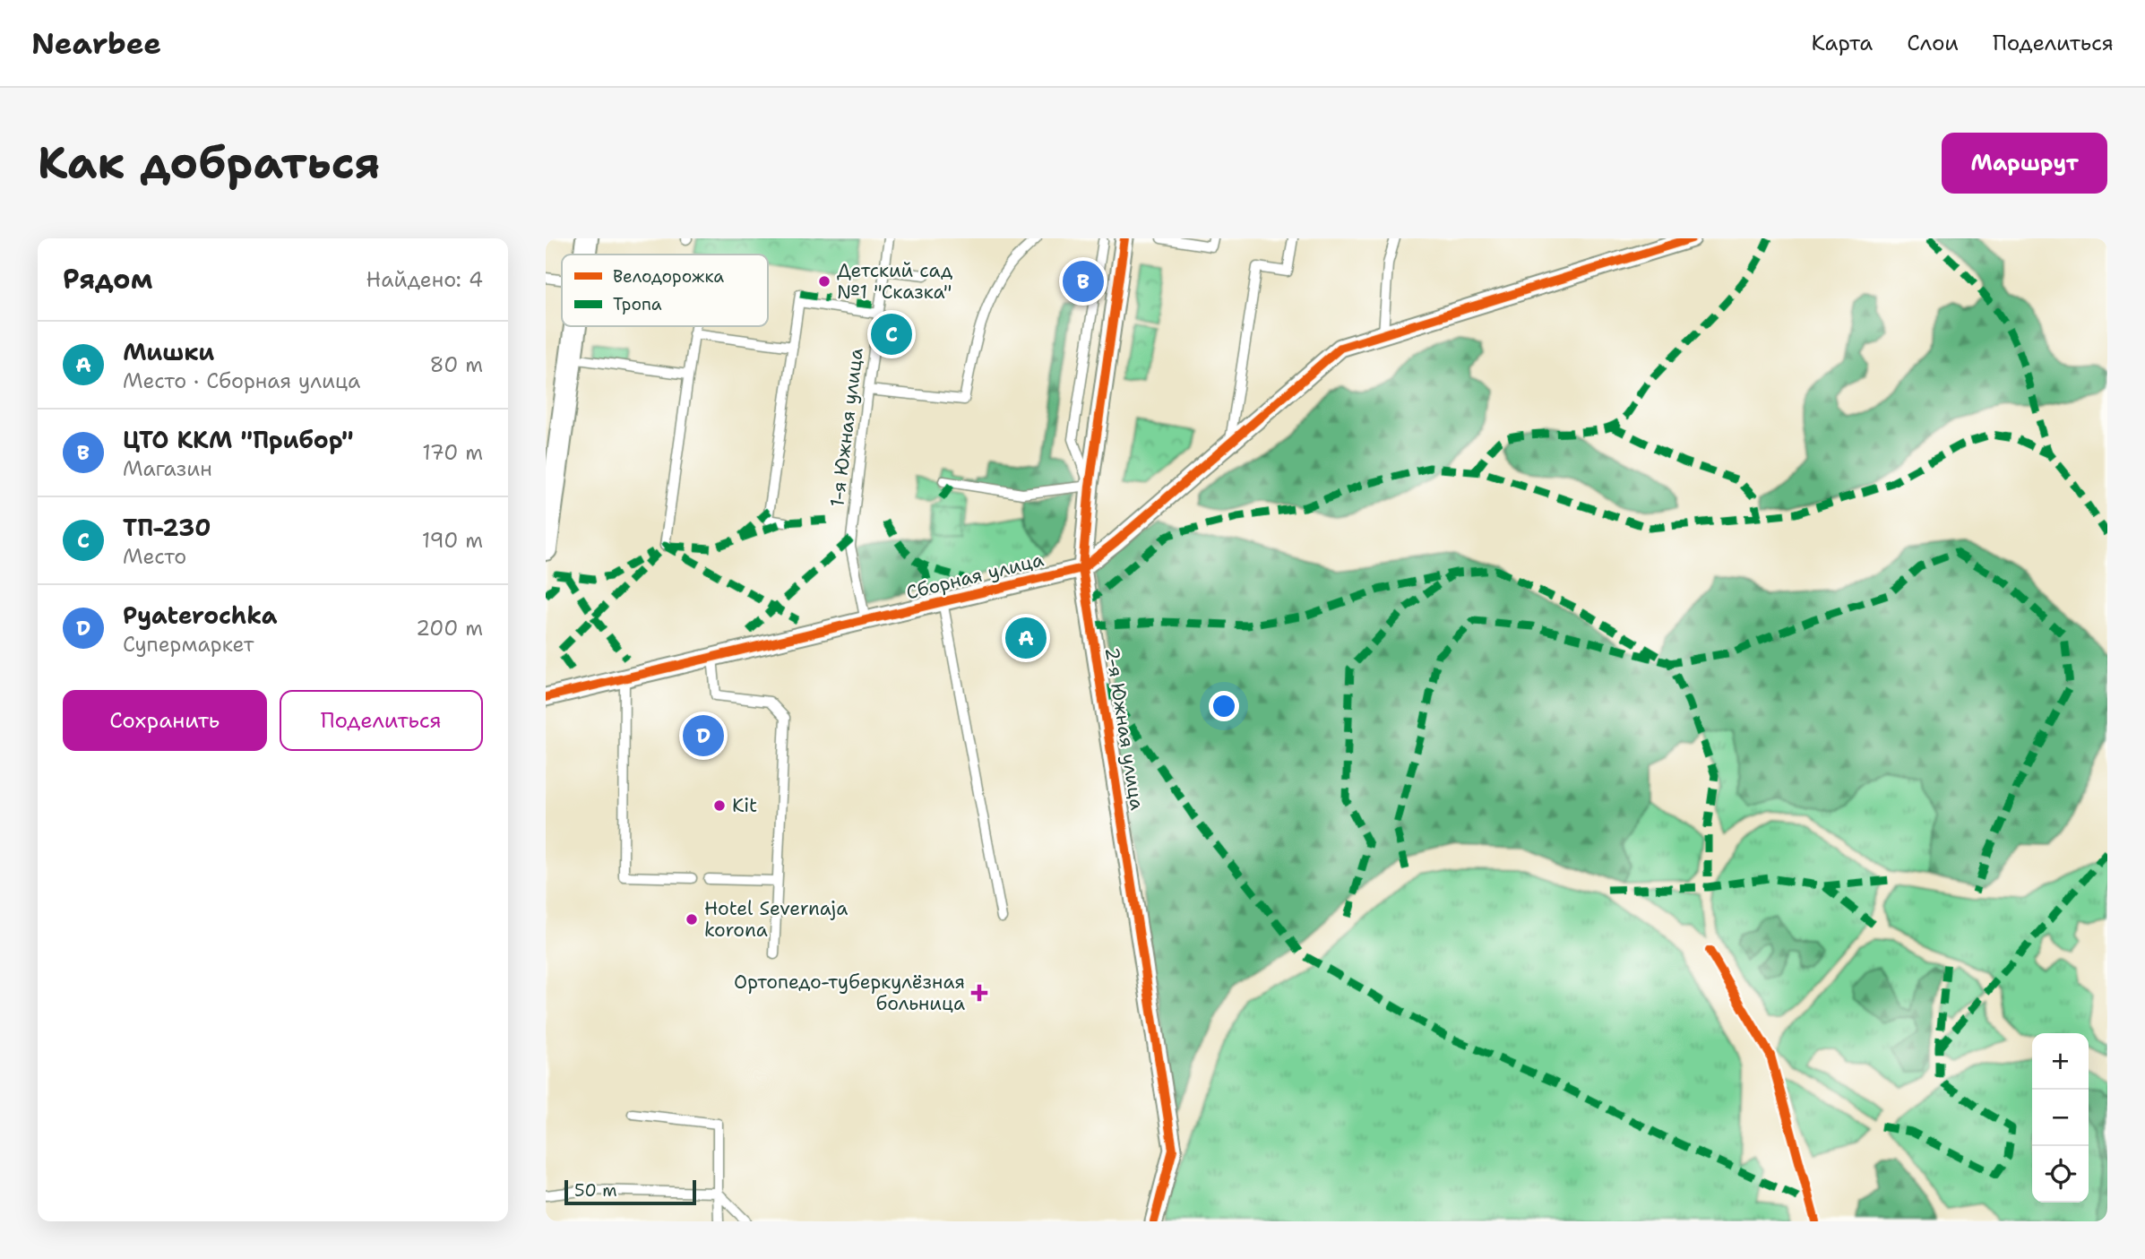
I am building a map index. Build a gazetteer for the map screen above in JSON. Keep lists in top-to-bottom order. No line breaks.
{"streets":{"street":["Сборная улица","2-я Южная улица"],"lane":["1-я Южная улица"]},"crossings":[["1-я Южная улица","Сборная улица"],["Сборная улица","2-я Южная улица"]],"places":{"other":["Детский сад №1 \"Сказка\"","Kit","Hotel Severnaja korona"],"health":["Ортопедо-туберкулёзная больница"]},"legend":["Велодорожка","Тропа"],"scale_bar":"50 m","page":{"header":"Nearbee","nav":["Карта","Слои","Поделиться"],"buttons":["Маршрут",["Сохранить","Поделиться"]],"title":"Как добраться","heading":["Рядом","Найдено: 4"],"pins":["B","C","A","D"],"list":[{"mark":"A","name":"Мишки","note":"Место · Сборная улица","value":"80 m"},{"mark":"B","name":"ЦТО ККМ \"Прибор\"","note":"Магазин","value":"170 m"},{"mark":"C","name":"ТП-230","note":"Место","value":"190 m"},{"mark":"D","name":"Pyaterochka","note":"Супермаркет","value":"200 m"}],"map_buttons":["+","−"],"scale":"50 m"}}
